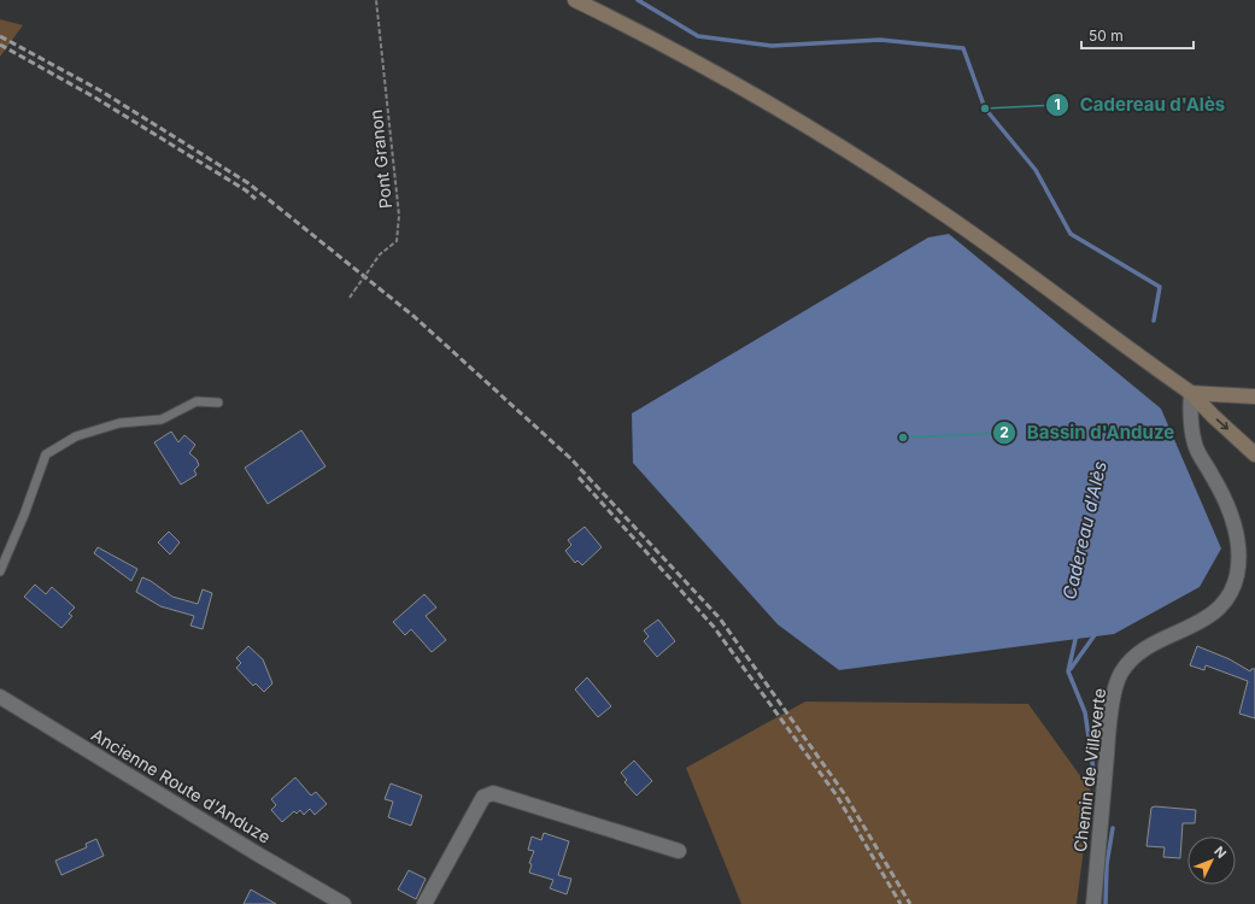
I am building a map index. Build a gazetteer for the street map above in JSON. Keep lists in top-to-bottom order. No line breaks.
{"streets":{"street":["Chemin de Villeverte","Ancienne Route d'Anduze"],"path":["Pont Granon"]},"water":["Cadereau d'Alès"],"places":["Cadereau d'Alès","Bassin d'Anduze"],"scale_bar":"50 m","north":"top right"}
